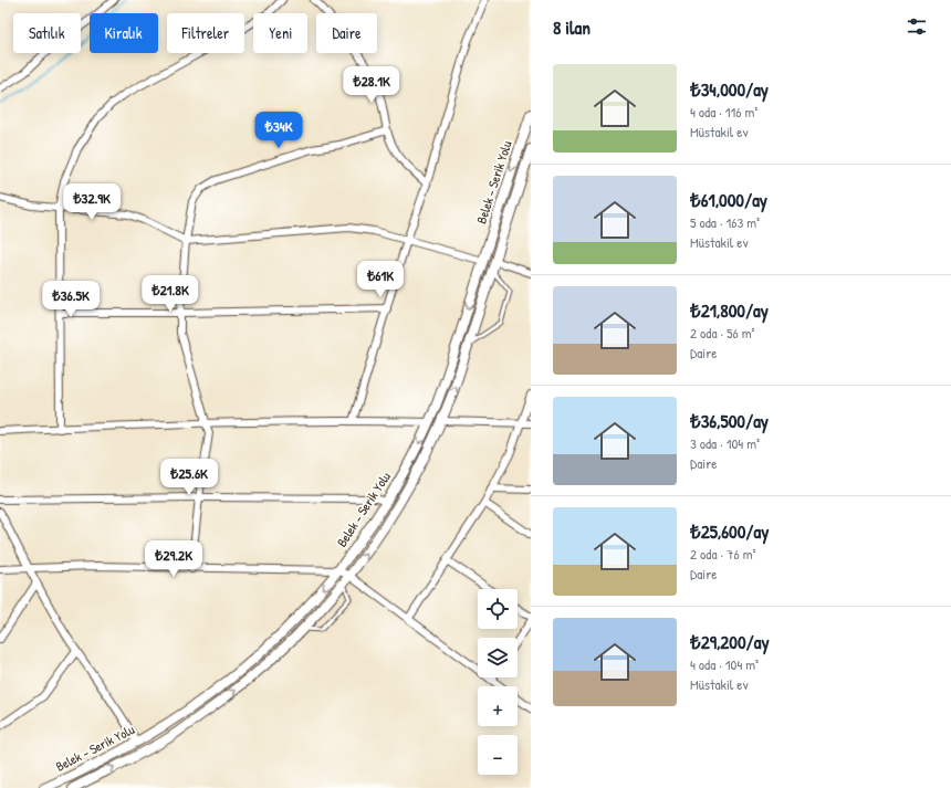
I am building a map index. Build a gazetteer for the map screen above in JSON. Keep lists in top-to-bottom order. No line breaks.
{"streets":{"main road":["Belek - Serik Yolu"]},"page":{"heading":"8 ilan","chip":["Satılık","Kiralık","Filtreler","Yeni","Daire"],"list":[{"name":"₺34,000/ay","note":"4 oda · 116 m² · Müstakil ev"},{"name":"₺61,000/ay","note":"5 oda · 163 m² · Müstakil ev"},{"name":"₺21,800/ay","note":"2 oda · 56 m² · Daire"},{"name":"₺36,500/ay","note":"3 oda · 104 m² · Daire"},{"name":"₺25,600/ay","note":"2 oda · 76 m² · Daire"},{"name":"₺29,200/ay","note":"4 oda · 104 m² · Müstakil ev"}],"price":["₺28.1K","₺34K","₺32.9K","₺61K","₺21.8K","₺36.5K","₺25.6K","₺29.2K"],"map_buttons":["+","−"]}}
